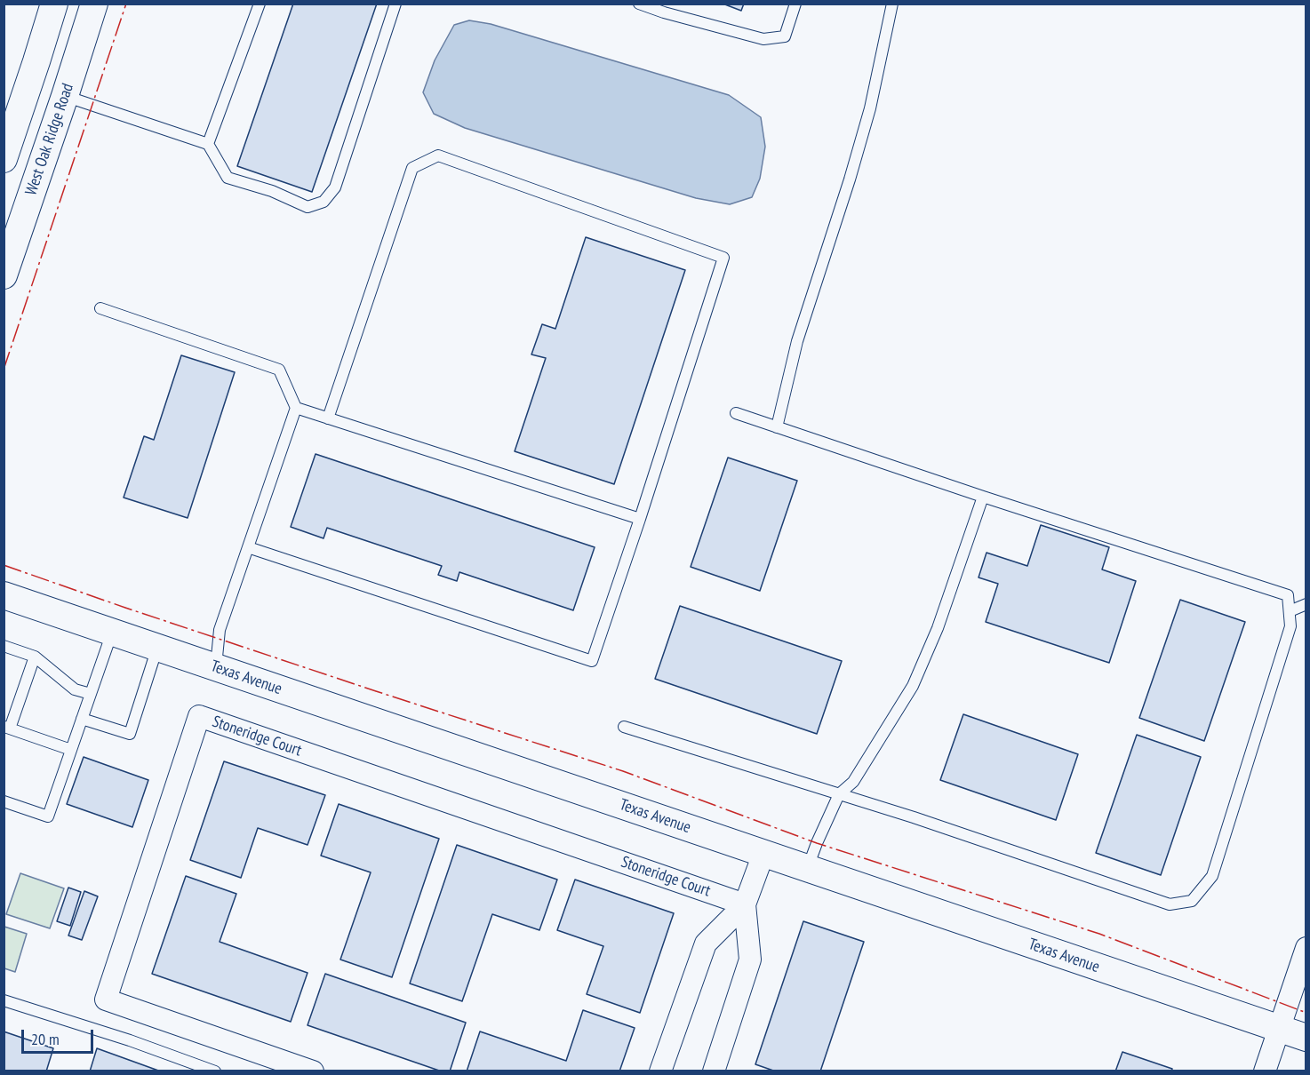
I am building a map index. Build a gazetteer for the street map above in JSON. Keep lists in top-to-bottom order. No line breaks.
{"streets":{"street":["West Oak Ridge Road","Texas Avenue","Stoneridge Court"]},"scale_bar":"20 m"}
